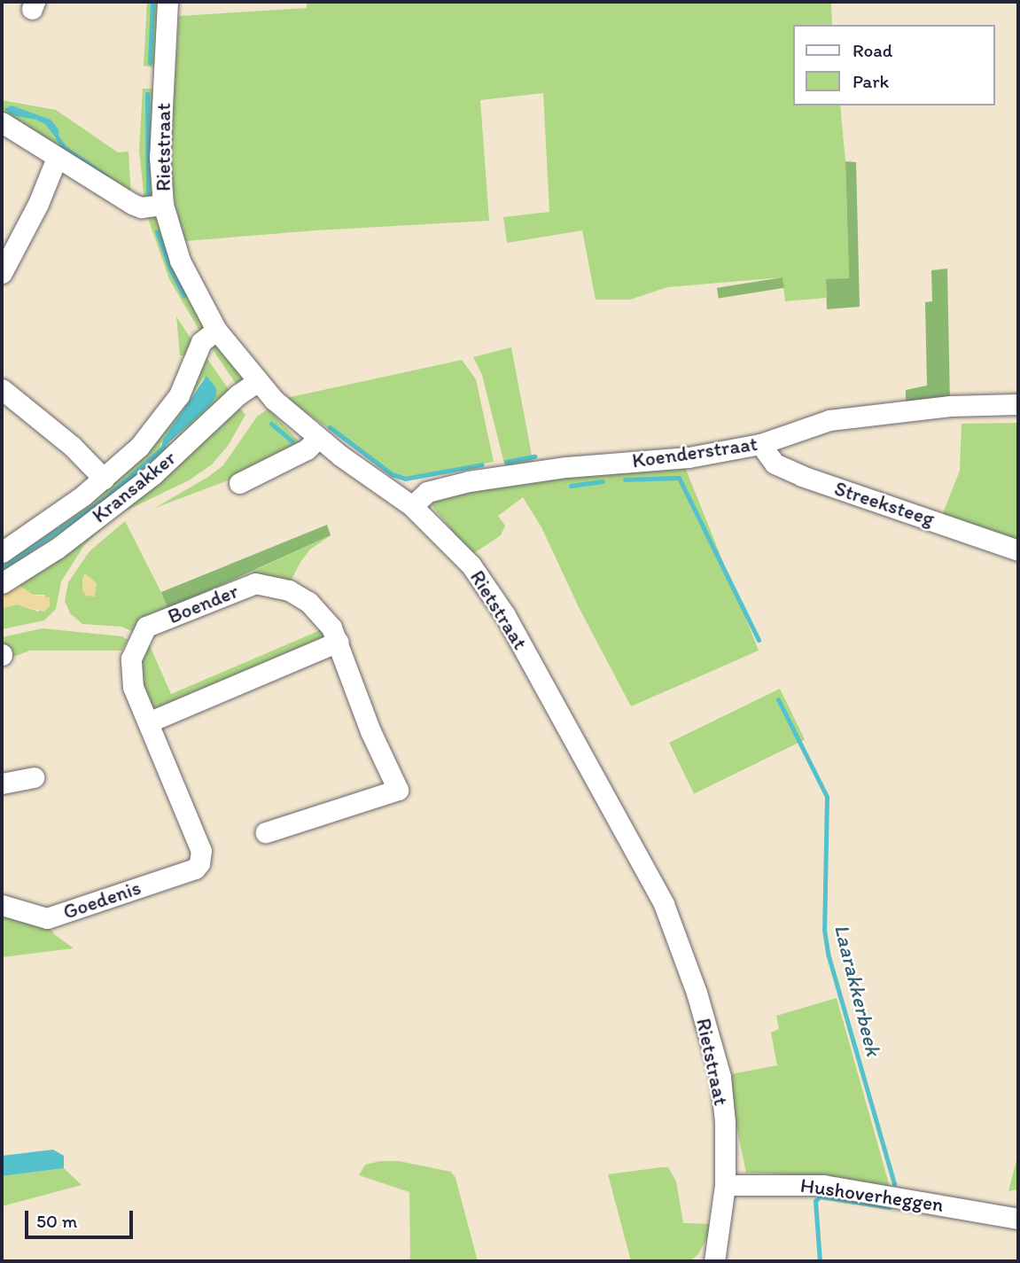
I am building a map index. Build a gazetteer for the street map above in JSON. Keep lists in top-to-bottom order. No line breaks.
{"streets":{"street":["Rietstraat","Koenderstraat","Kransakker","Streeksteeg","Boender","Goedenis","Hushoverheggen"]},"crossings":[["Rietstraat","Koenderstraat"],["Rietstraat","Kransakker"],["Rietstraat","Hushoverheggen"],["Koenderstraat","Streeksteeg"],["Boender","Goedenis"]],"water":["Laarakkerbeek"],"legend":["Road","Park"],"scale_bar":"50 m"}
